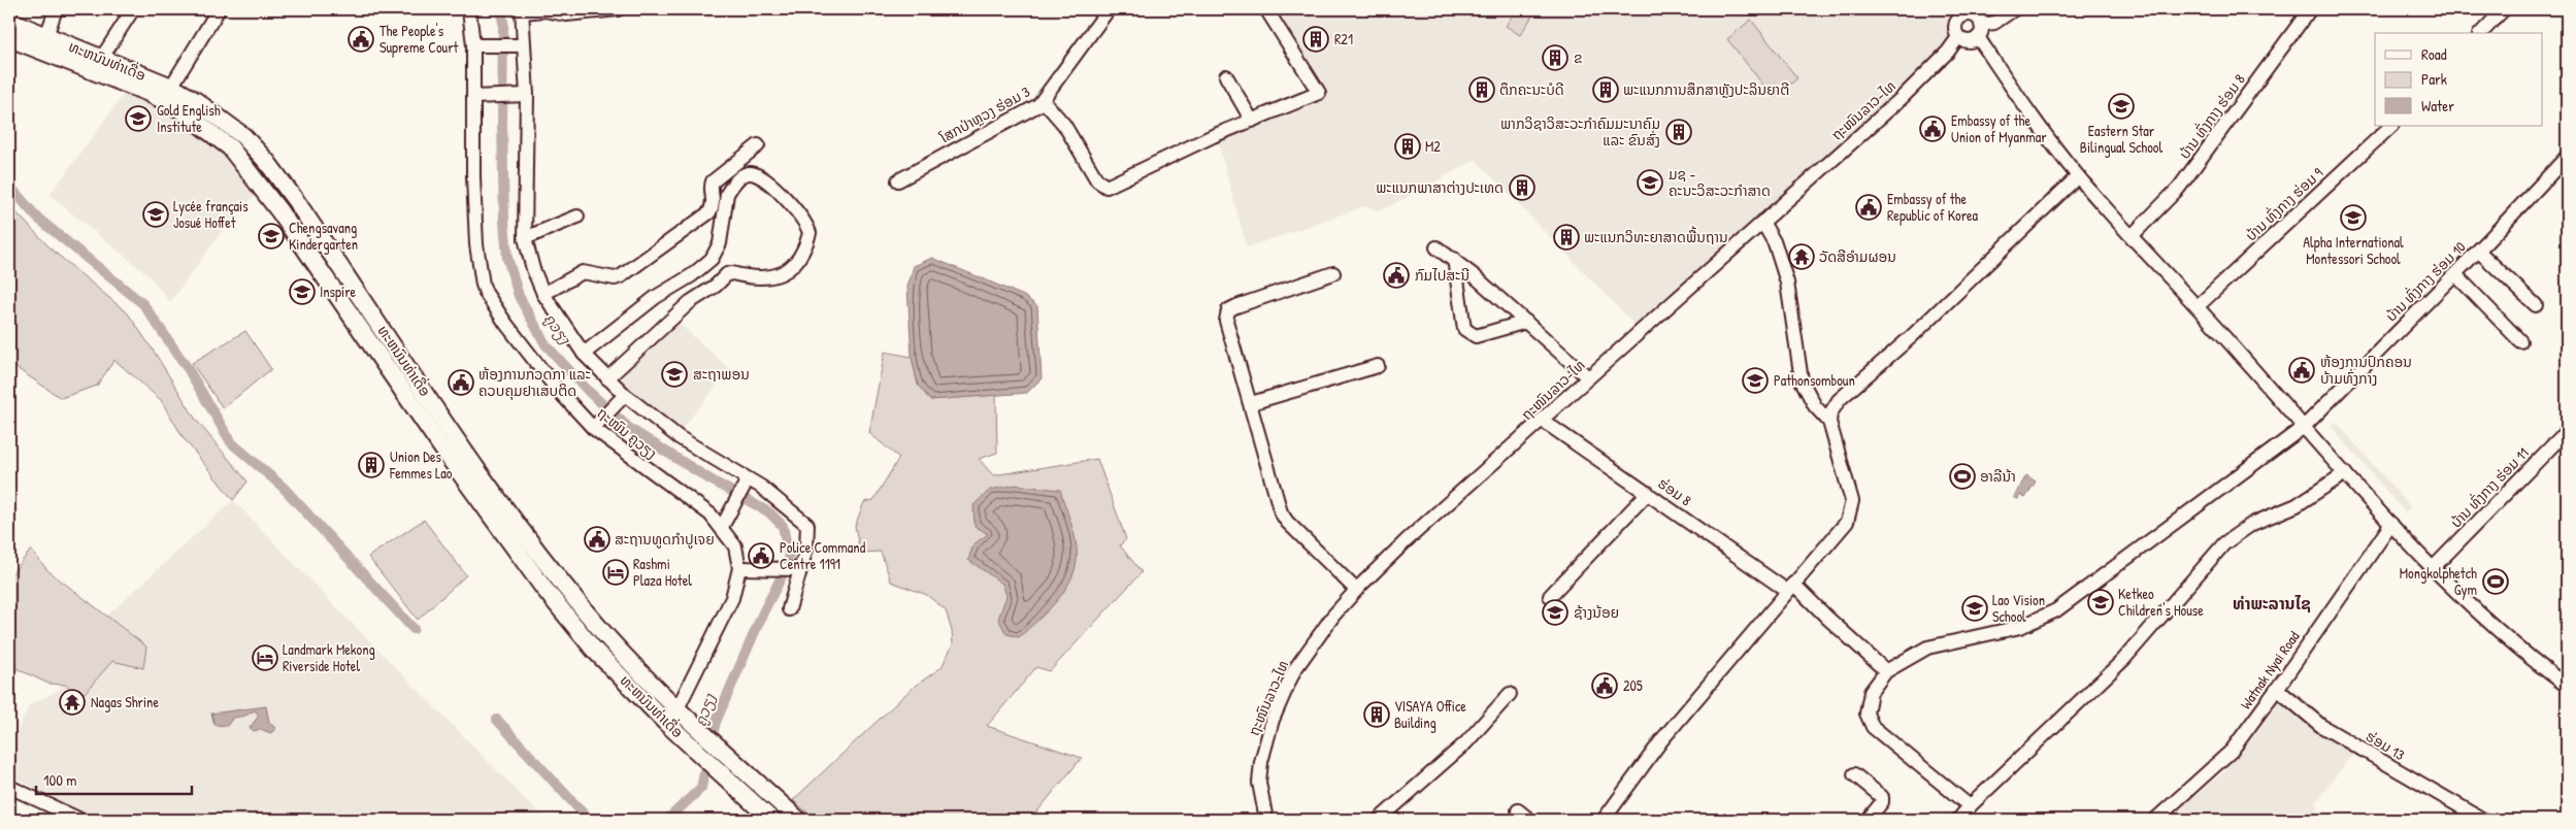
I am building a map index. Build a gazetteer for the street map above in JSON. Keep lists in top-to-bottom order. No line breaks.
{"streets":{"main road":["ທະຫນົນທ່າເດື່ອ"],"street":["ຖະໜົນລາວ-ໄທ","ໂສກປ່າຫຼວງ ຮ່ອມ 3","ບ້ານ ທົ່ງກາງ ຮ່ອມ 8","ບ້ານ ທົ່ງກາງ ຮ່ອມ 9","ບ້ານ ທົ່ງກາງ ຮ່ອມ 10","ຖະໜົນ ຄູວຽງ","ບ້ານ ທົ່ງກາງ ຮ່ອມ 11","ຮ່ອມ 8","Watnak Nyai Road","ຮ່ອມ 13"]},"crossings":[["ທະຫນົນທ່າເດື່ອ","ຖະໜົນ ຄູວຽງ"],["ຖະໜົນລາວ-ໄທ","ຮ່ອມ 8"],["ບ້ານ ທົ່ງກາງ ຮ່ອມ 10","ຮ່ອມ 8"],["Watnak Nyai Road","ຮ່ອມ 13"]],"districts":["ທ່າພະລານໄຊ"],"water":["ຄູວຽງ"],"places":{"public building":["The People's Supreme Court","Embassy of the Union of Myanmar","Embassy of the Republic of Korea","ກົມໄປສະນີ","ຫ້ອງການປົກຄອນ ບ້າມທົ່ງກາງ","ຫ້ອງການກວດກາ ແລະ ຄວບຄຸມຢາເສບຕິດ","ສະຖານທູດກຳປູເຈຍ","Police Command Centre 1191","205"],"building":["R21","ຂ","ຕຶກຄະນະບໍດີ","ພະແນກການສຶກສາຫຼັງປະລິນຍາຕີ","ພາກວິຊາວິສະວະກຳຄົມມະນາຄົມ ແລະ ຂົນສົ່ງ","M2","ພະແນກພາສາຕ່າງປະເທດ","ພະແນກວິທະຍາສາດພື້ນຖານ","Union Des Femmes Lao","VISAYA Office Building"],"school or university":["Eastern Star Bilingual School","Gold English Institute","ມຊ - ຄະນະວິສະວະກຳສາດ","Lycée français Josué Hoffet","Alpha International Montessori School","Chengsavang Kindergarten","Inspire","ສະຖາພອນ","Pathonsomboun","Ketkeo Children's House","Lao Vision School","ຊ້າງນ້ອຍ"],"temple":["ວັດສີອຳມຜອນ","Nagas Shrine"],"sports":["ອາລີນ້າ","Mongkolphetch Gym"],"hotel":["Rashmi Plaza Hotel","Landmark Mekong Riverside Hotel"]},"legend":["Road","Park","Water"],"scale_bar":"100 m"}
